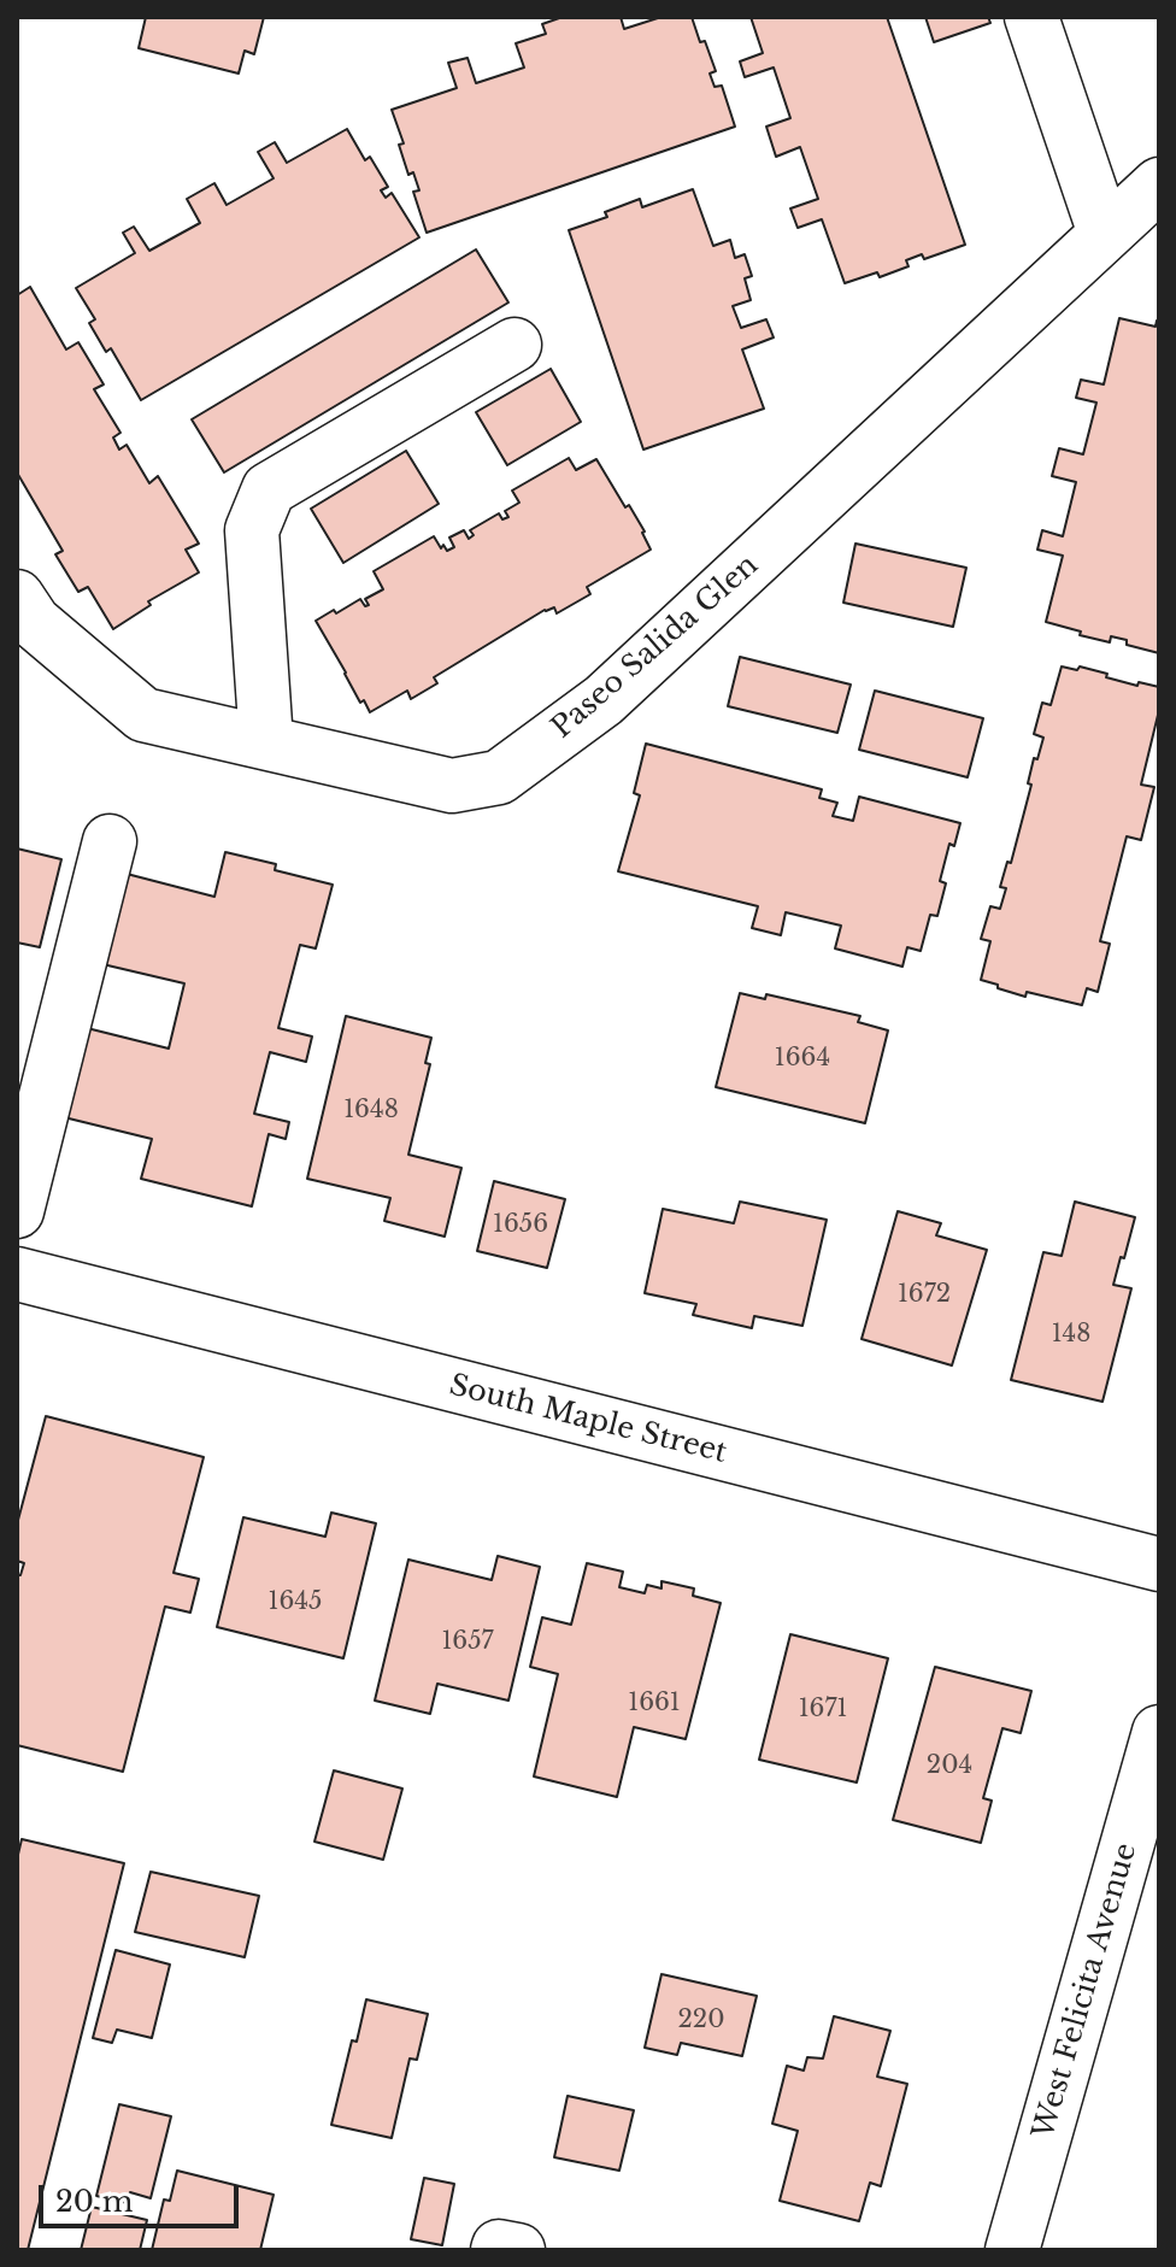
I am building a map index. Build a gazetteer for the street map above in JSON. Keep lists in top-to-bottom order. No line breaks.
{"streets":{"street":["Paseo Salida Glen","South Maple Street","West Felicita Avenue"]},"house_numbers":["1664","1648","1656","1672","148","1645","1657","1661","1671","204","220"],"scale_bar":"20 m"}
